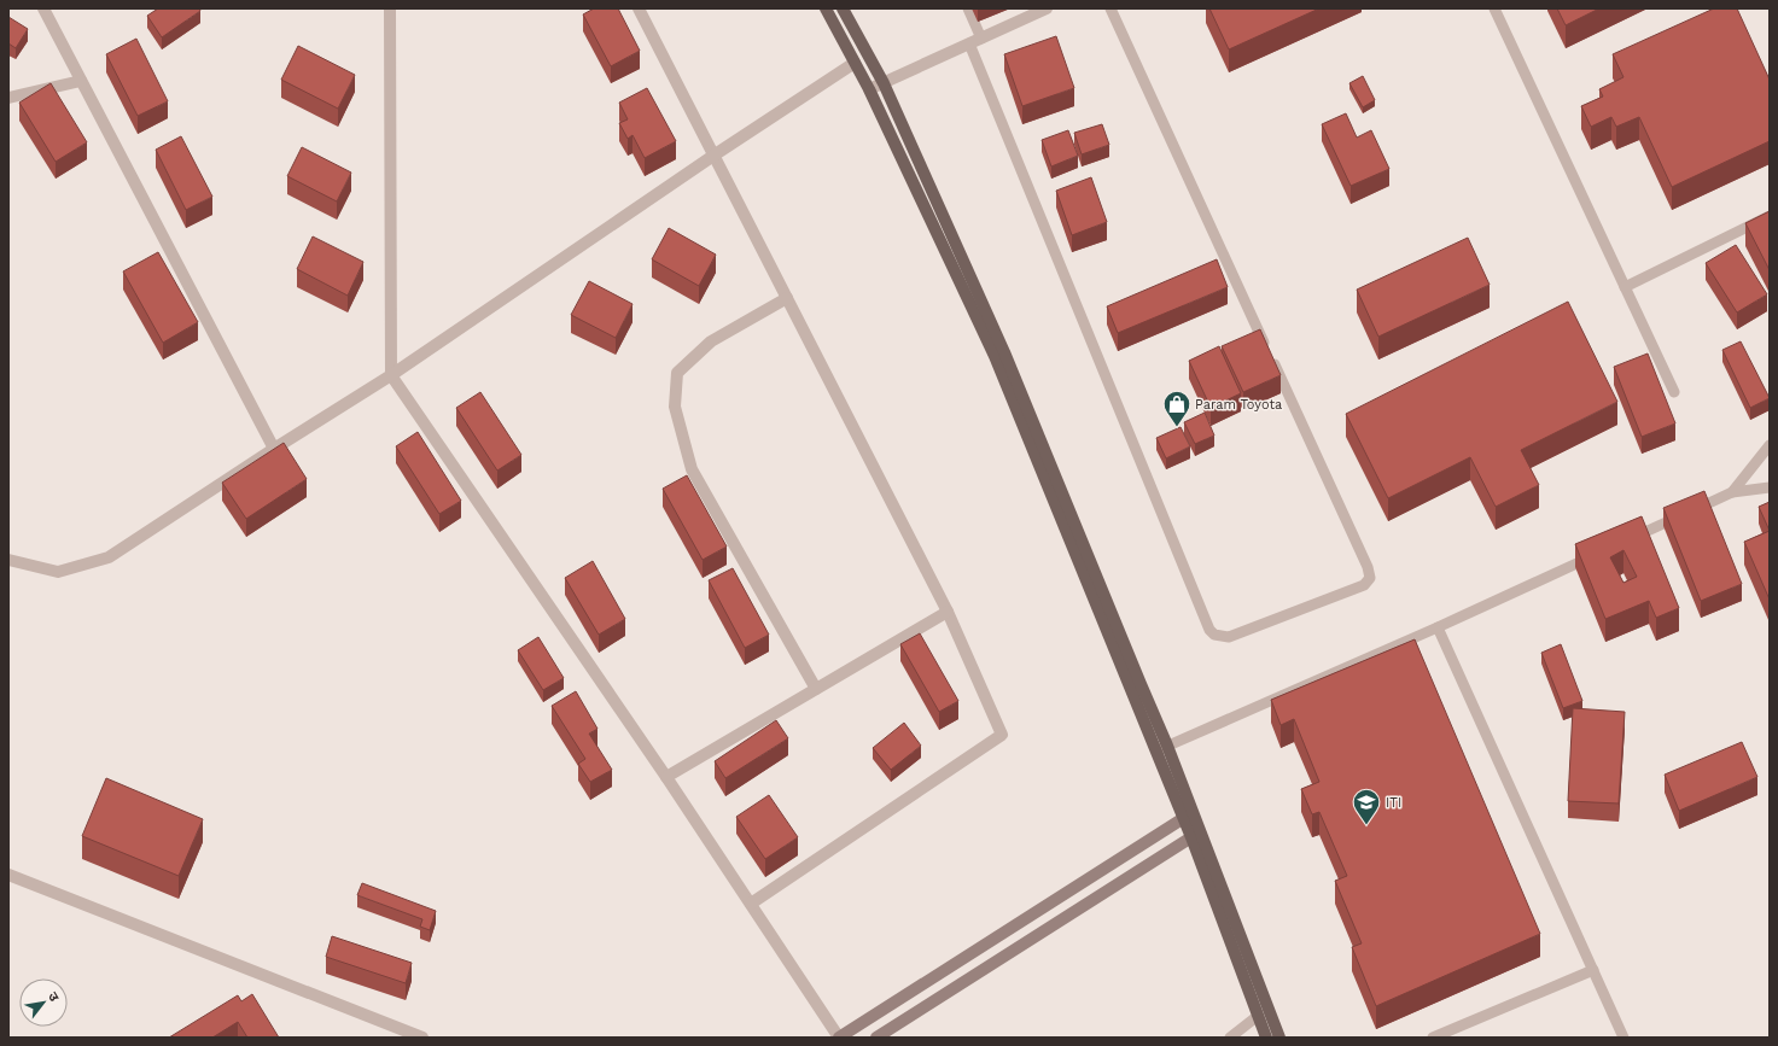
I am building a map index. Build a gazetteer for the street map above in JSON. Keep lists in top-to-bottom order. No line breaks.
{"places":{"shop":["Param Toyota"],"school or university":["ITI"]},"north":"top right"}
